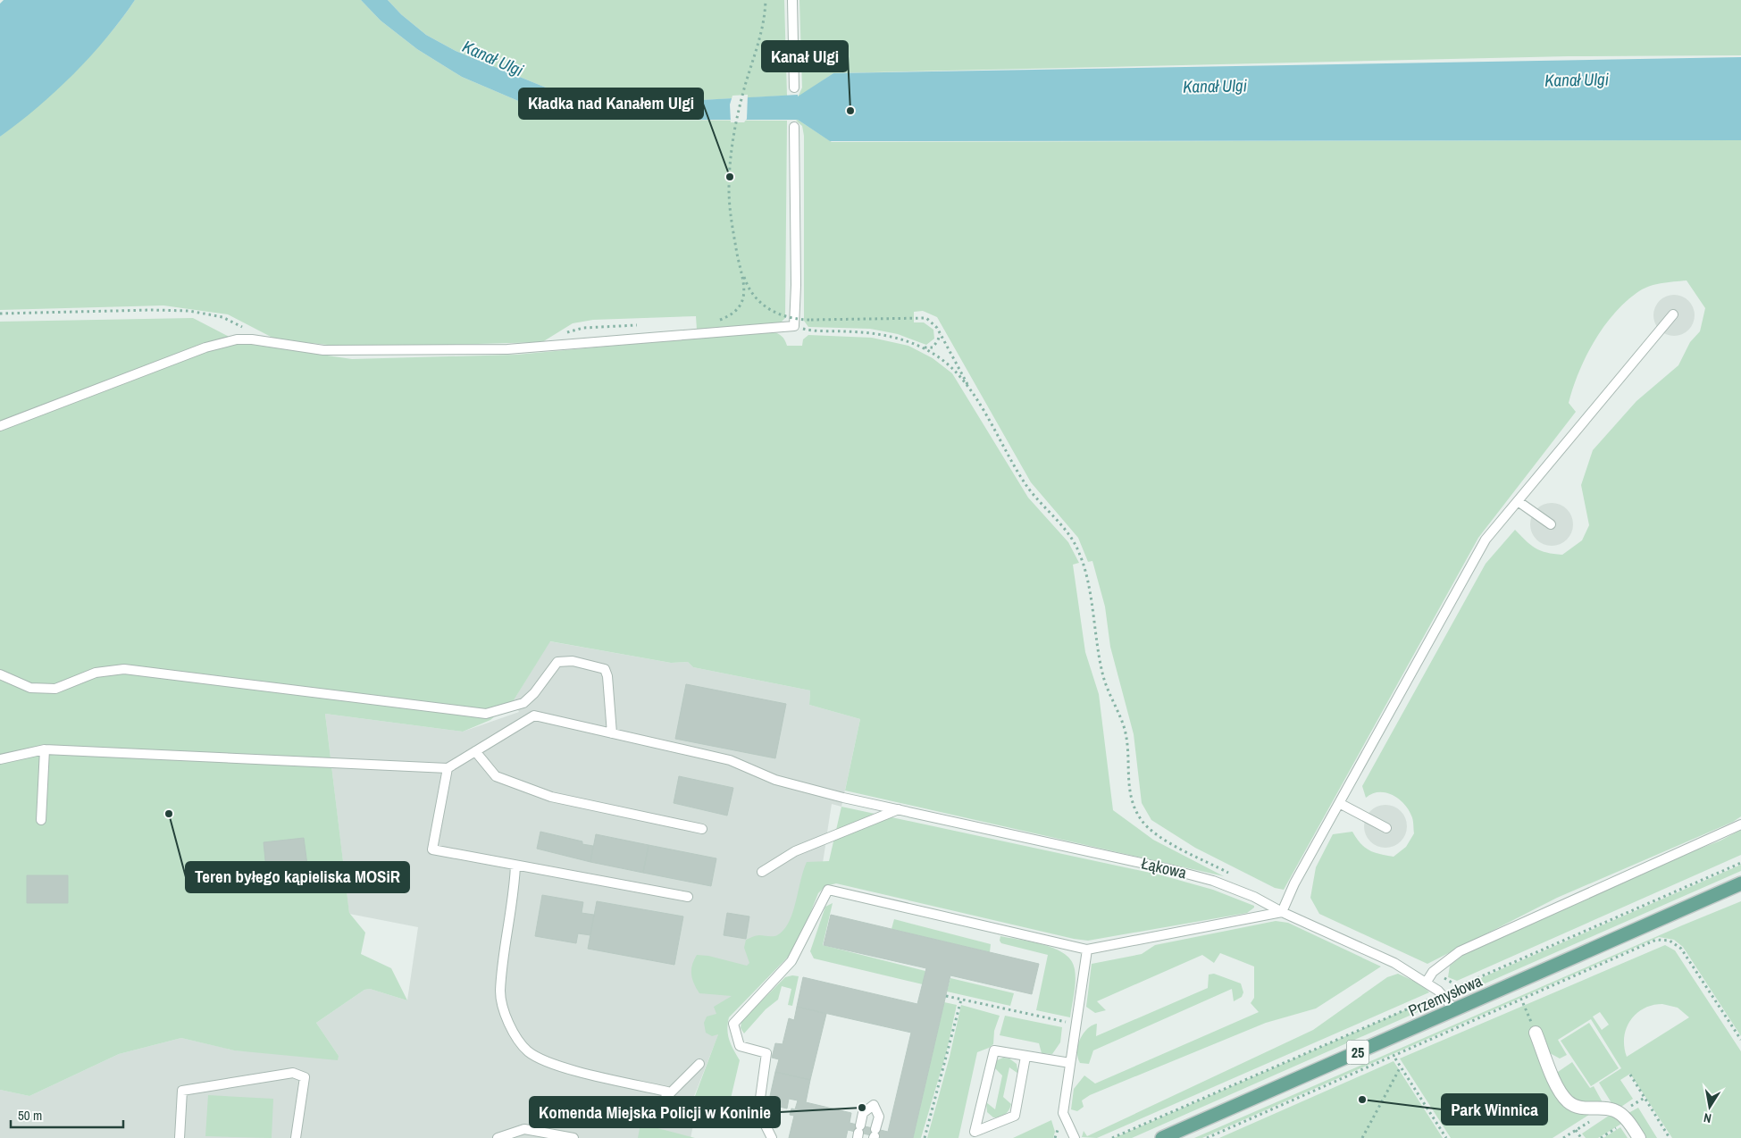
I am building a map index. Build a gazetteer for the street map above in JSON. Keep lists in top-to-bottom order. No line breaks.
{"streets":{"main road":["Przemysłowa","25"],"lane":["Łąkowa"]},"crossings":[["Łąkowa","Przemysłowa"]],"water":["Kanał Ulgi"],"places":["Kanał Ulgi","Kładka nad Kanałem Ulgi","Teren byłego kąpieliska MOSiR","Park Winnica","Komenda Miejska Policji w Koninie"],"scale_bar":"50 m","north":"bottom"}
